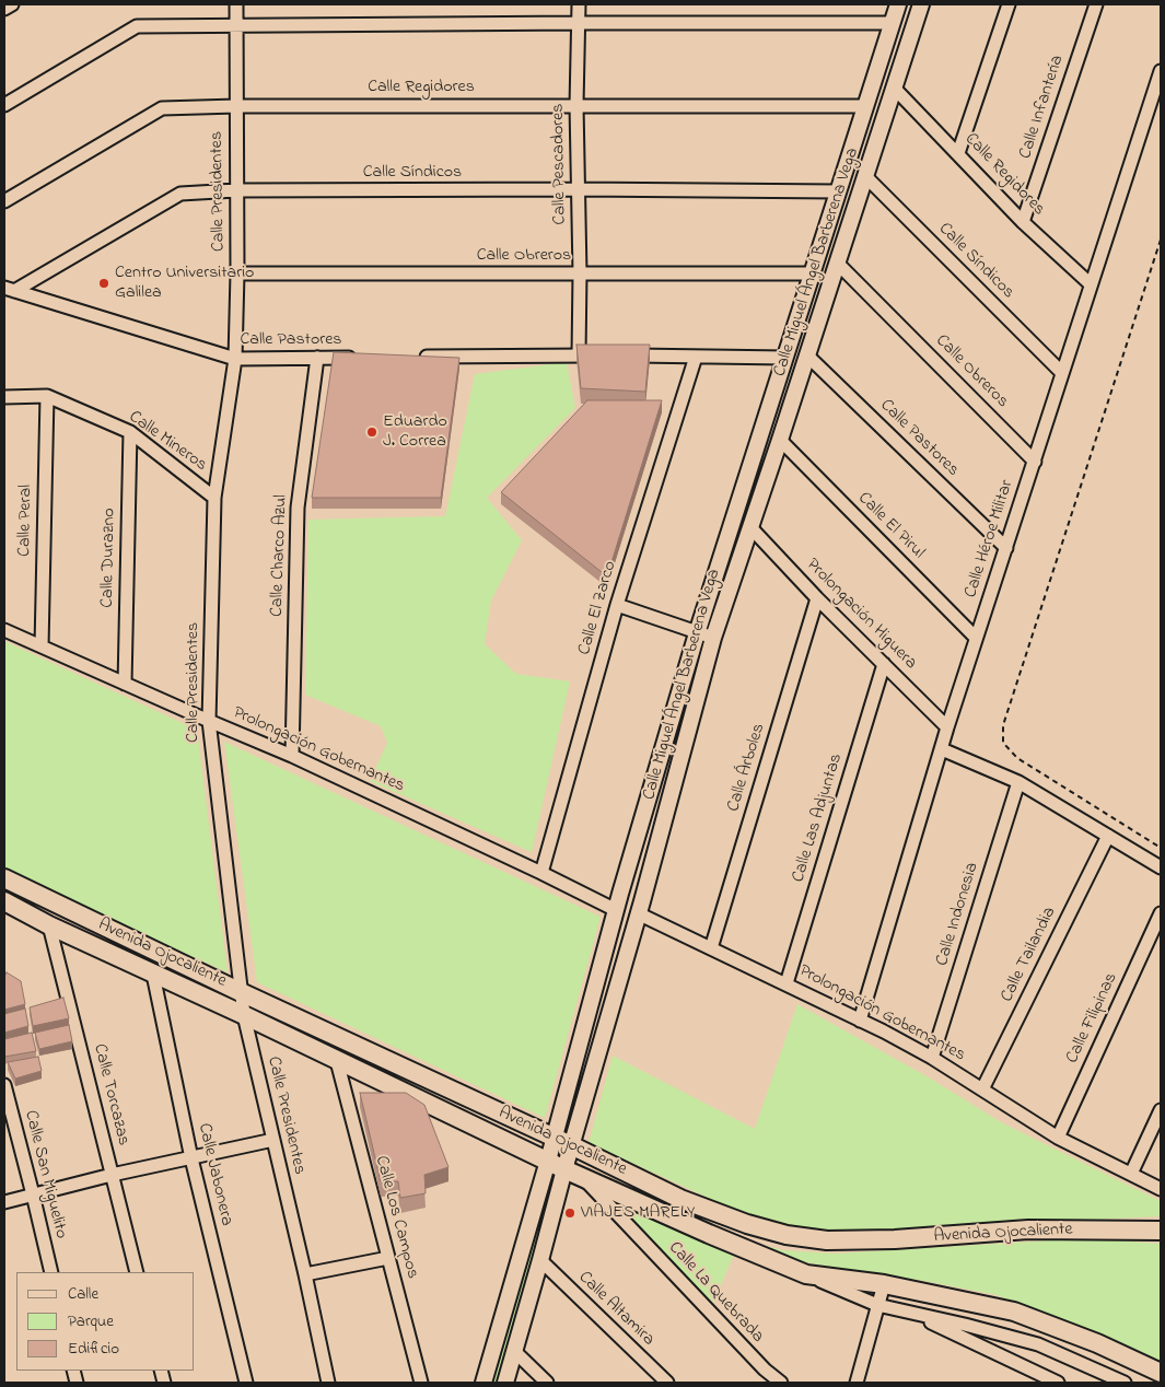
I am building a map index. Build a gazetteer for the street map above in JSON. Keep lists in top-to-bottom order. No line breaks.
{"streets":{"main road":["Avenida Ojocaliente"],"street":["Calle Regidores","Calle Infantería","Calle Pescadores","Calle Síndicos","Calle Presidentes","Calle Obreros","Calle Miguel Ángel Barberena Vega","Calle Pastores","Calle Mineros","Calle Peral","Calle El Pirul","Calle Héroe Militar","Calle Charco Azul","Calle Durazno","Calle El Zarco","Prolongación Higuera","Prolongación Gobernantes","Calle Árboles","Calle Las Adjuntas","Calle Indonesia","Calle Tailandia","Calle Filipinas","Calle Torcazas","Calle San Miguelito","Calle Jabonera","Calle Los Campos","Calle La Quebrada","Calle Altamira"]},"crossings":[["Calle Regidores","Calle Infantería"],["Calle Regidores","Calle Pescadores"],["Calle Regidores","Calle Presidentes"],["Calle Regidores","Calle Miguel Ángel Barberena Vega"],["Calle Regidores","Calle Héroe Militar"],["Calle Pescadores","Calle Síndicos"],["Calle Pescadores","Calle Obreros"],["Calle Síndicos","Calle Presidentes"],["Calle Síndicos","Calle Miguel Ángel Barberena Vega"],["Calle Síndicos","Calle Pastores"],["Calle Síndicos","Calle Héroe Militar"],["Calle Presidentes","Calle Obreros"],["Calle Presidentes","Calle Pastores"],["Calle Presidentes","Calle Mineros"],["Calle Presidentes","Prolongación Gobernantes"],["Calle Presidentes","Avenida Ojocaliente"],["Calle Obreros","Calle Miguel Ángel Barberena Vega"],["Calle Obreros","Calle Héroe Militar"],["Calle Miguel Ángel Barberena Vega","Calle Pastores"],["Calle Miguel Ángel Barberena Vega","Calle El Pirul"],["Calle Miguel Ángel Barberena Vega","Prolongación Higuera"],["Calle Miguel Ángel Barberena Vega","Prolongación Gobernantes"],["Calle Miguel Ángel Barberena Vega","Avenida Ojocaliente"],["Calle Miguel Ángel Barberena Vega","Calle Altamira"],["Calle Pastores","Calle Héroe Militar"],["Calle Pastores","Calle Charco Azul"],["Calle Mineros","Calle Peral"],["Calle Mineros","Calle Durazno"],["Calle Peral","Prolongación Gobernantes"],["Calle El Pirul","Calle Héroe Militar"],["Calle Héroe Militar","Prolongación Higuera"],["Calle Héroe Militar","Prolongación Gobernantes"],["Calle Charco Azul","Prolongación Gobernantes"],["Calle Durazno","Prolongación Gobernantes"],["Calle El Zarco","Prolongación Gobernantes"],["Prolongación Higuera","Calle Árboles"],["Prolongación Higuera","Calle Las Adjuntas"],["Prolongación Gobernantes","Calle Árboles"],["Prolongación Gobernantes","Calle Las Adjuntas"],["Prolongación Gobernantes","Calle Indonesia"],["Prolongación Gobernantes","Calle Tailandia"],["Prolongación Gobernantes","Calle Filipinas"],["Avenida Ojocaliente","Calle Torcazas"],["Avenida Ojocaliente","Calle Jabonera"],["Avenida Ojocaliente","Calle Los Campos"],["Avenida Ojocaliente","Calle La Quebrada"]],"places":["Centro Universitario Galilea","Eduardo J. Correa","VIAJES MARELY"],"legend":["Calle","Parque","Edificio"]}
